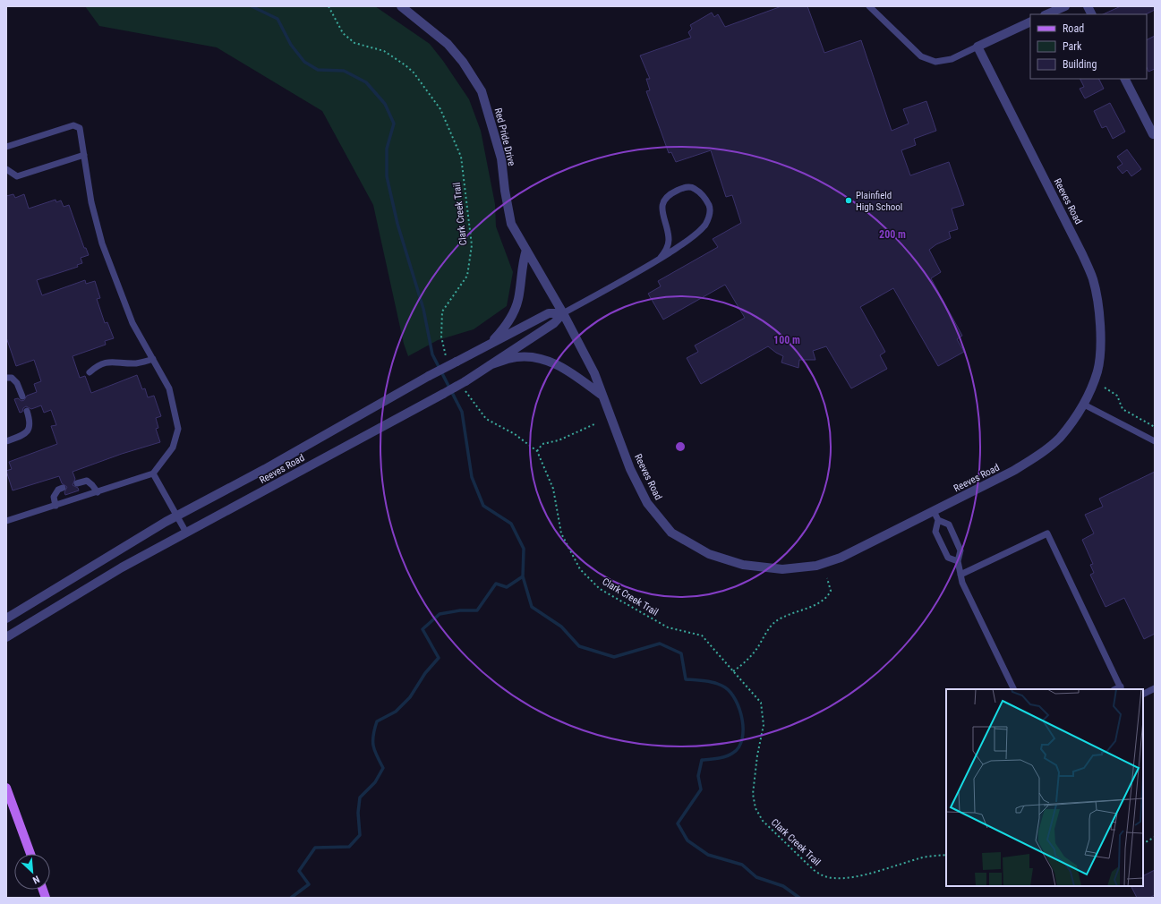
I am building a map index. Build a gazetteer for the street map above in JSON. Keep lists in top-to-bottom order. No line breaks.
{"streets":{"street":["Red Pride Drive","Reeves Road"],"path":["Clark Creek Trail"]},"crossings":[["Red Pride Drive","Reeves Road"],["Reeves Road","Clark Creek Trail"]],"places":["Plainfield High School"],"legend":["Road","Park","Building"],"north":"bottom right","rings":["200 m","100 m"]}
